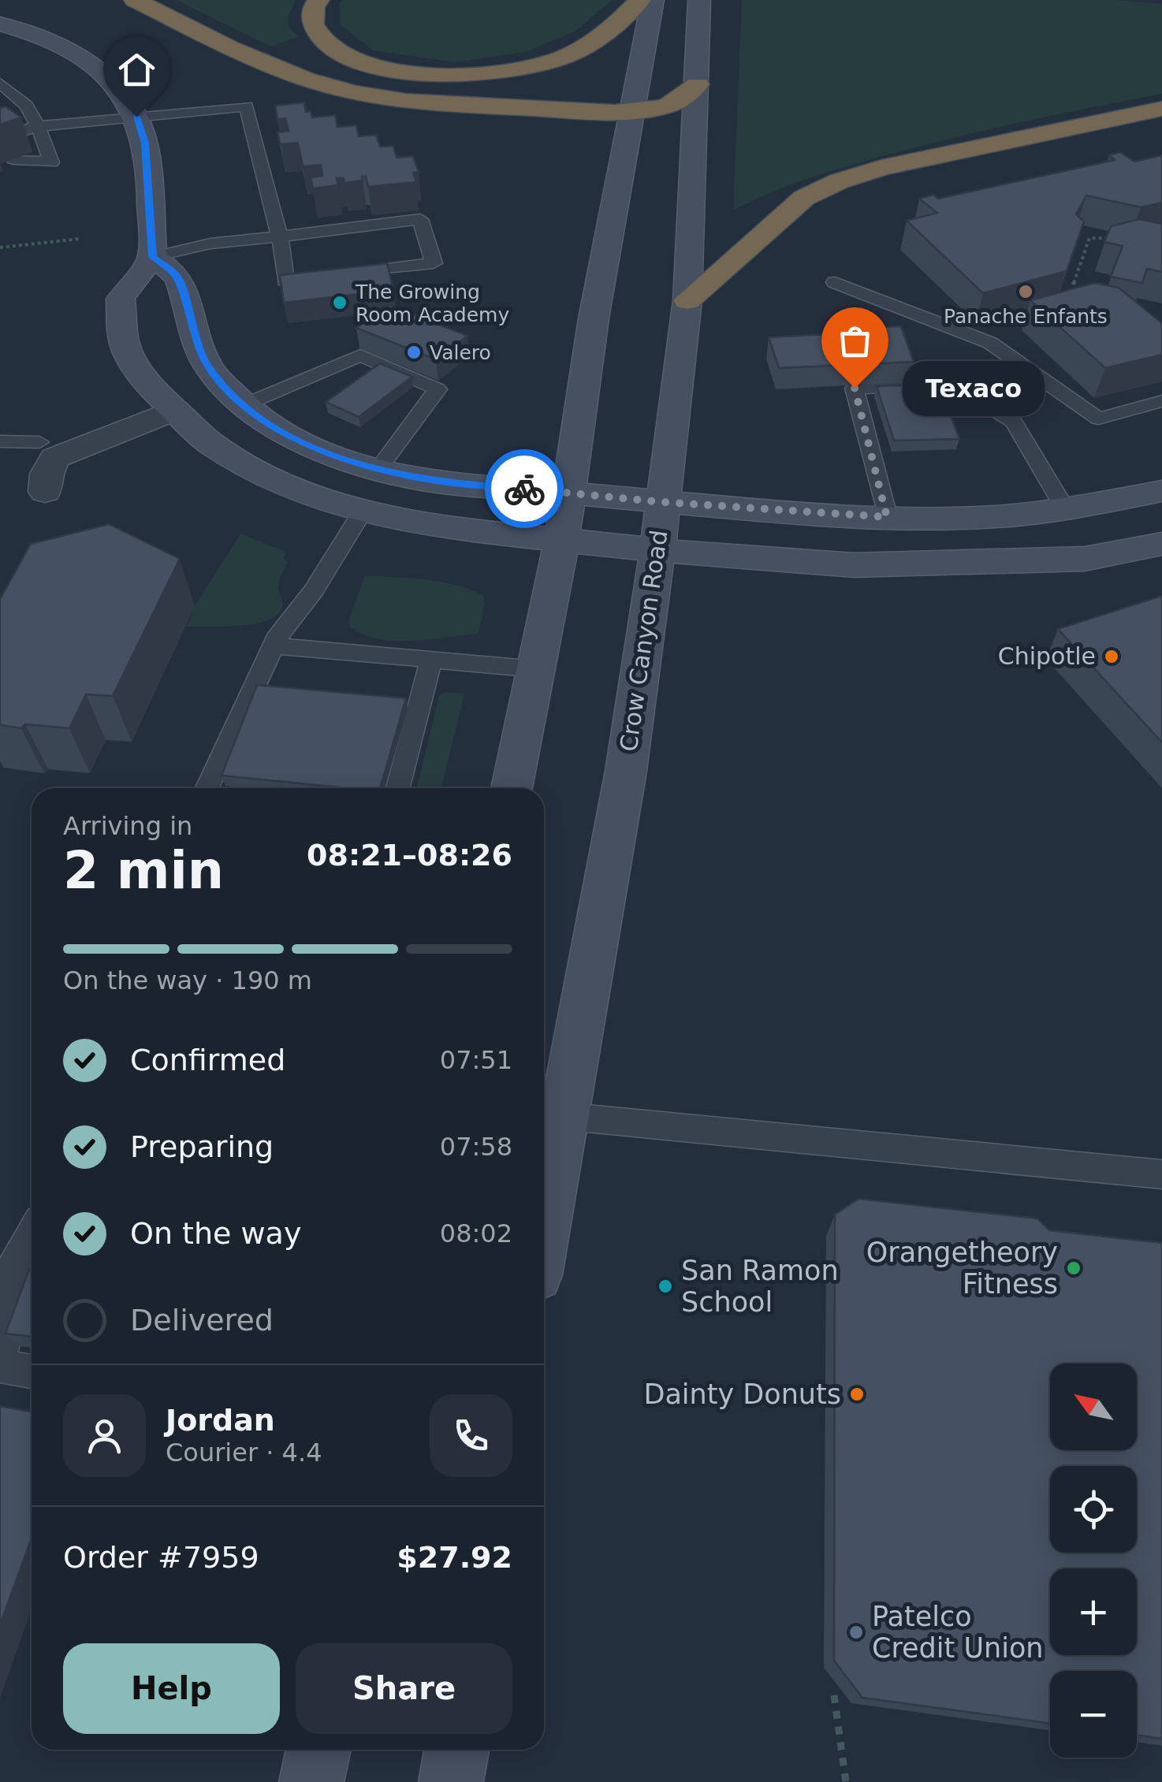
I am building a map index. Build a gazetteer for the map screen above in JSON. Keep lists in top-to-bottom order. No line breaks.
{"streets":{"main road":["Crow Canyon Road"]},"places":["Panache Enfants","The Growing Room Academy","Valero","Texaco","Chipotle","Orangetheory Fitness","San Ramon School","Dainty Donuts","Patelco Credit Union"],"north":"top left","page":{"bubble":"Texaco","heading":["2 min","Arriving in","08:21–08:26"],"panel":["Jordan","Courier · 4.4","Order #7959","$27.92"],"bar":"On the way · 190 m","list":[["Confirmed","07:51"],["Preparing","07:58"],["On the way","08:02"],"Delivered"],"map_buttons":["+","−"],"buttons":["Help","Share"]}}
